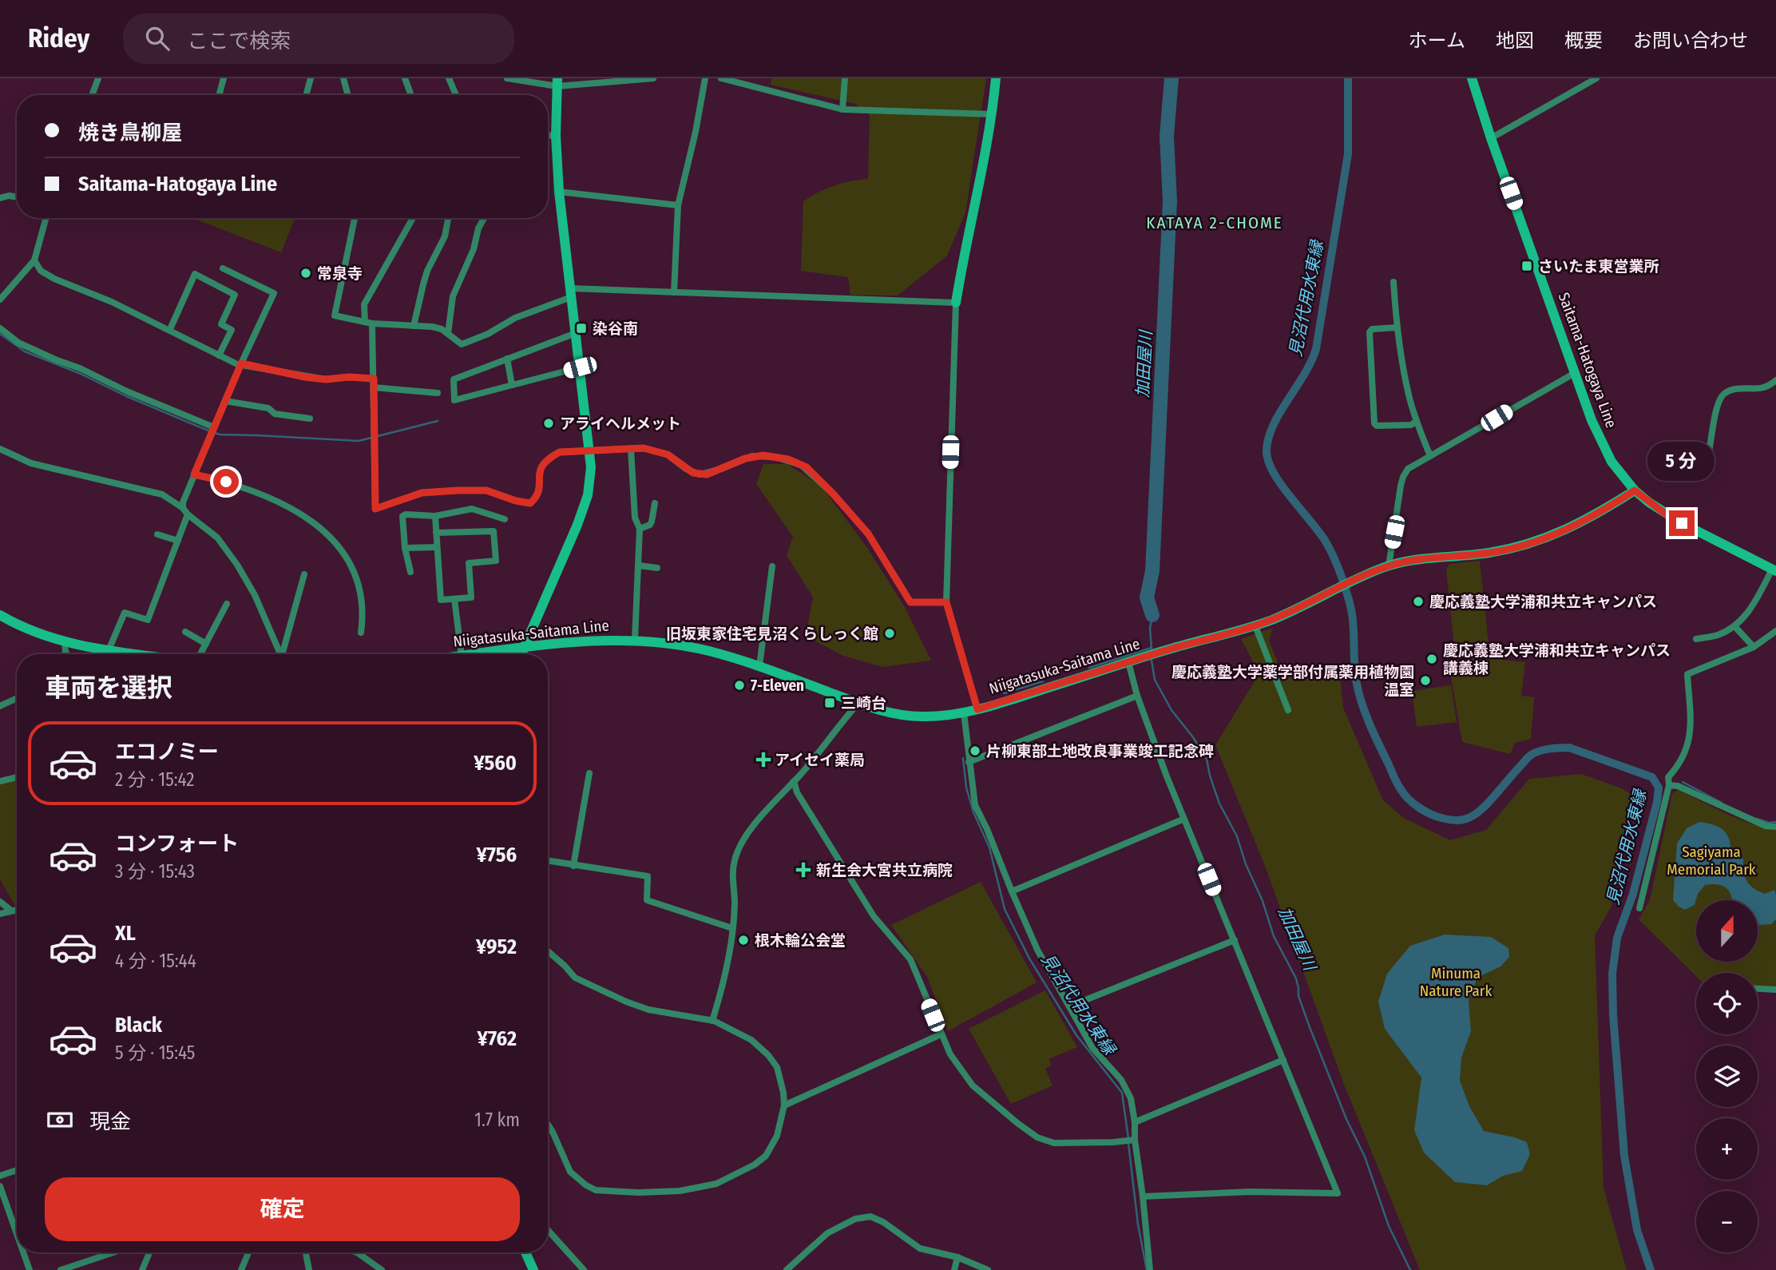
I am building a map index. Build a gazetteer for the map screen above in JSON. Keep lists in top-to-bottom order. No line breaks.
{"streets":{"main road":["Saitama-Hatogaya Line","Niigatasuka-Saitama Line"]},"crossings":[["Saitama-Hatogaya Line","Niigatasuka-Saitama Line"]],"districts":["KATAYA 2-CHOME"],"water":["見沼代用水東縁","加田屋川"],"parks":["Sagiyama Memorial Park","Minuma Nature Park"],"places":{"transit":["さいたま東営業所","染谷南","三崎台"],"other":["常泉寺","アライヘルメット","慶応義塾大学浦和共立キャンパス","旧坂東家住宅見沼くらしっく館","慶応義塾大学浦和共立キャンパス 講義棟","慶応義塾大学薬学部付属薬用植物園 温室","7-Eleven","片柳東部土地改良事業竣工記念碑","根木輪公会堂"],"health":["アイセイ薬局","新生会大宮共立病院"]},"north":"top","page":{"header":"Ridey","search":"ここで検索","nav":["ホーム","地図","概要","お問い合わせ"],"banner":["焼き鳥柳屋","Saitama-Hatogaya Line"],"bubble":"5 分","heading":"車両を選択","list":[{"name":"エコノミー","note":"2 分 · 15:42","value":"¥560"},{"name":"コンフォート","note":"3 分 · 15:43","value":"¥756"},{"name":"XL","note":"4 分 · 15:44","value":"¥952"},{"name":"Black","note":"5 分 · 15:45","value":"¥762"}],"map_buttons":["+","−"],"pay":["現金","1.7 km"],"buttons":"確定"}}
